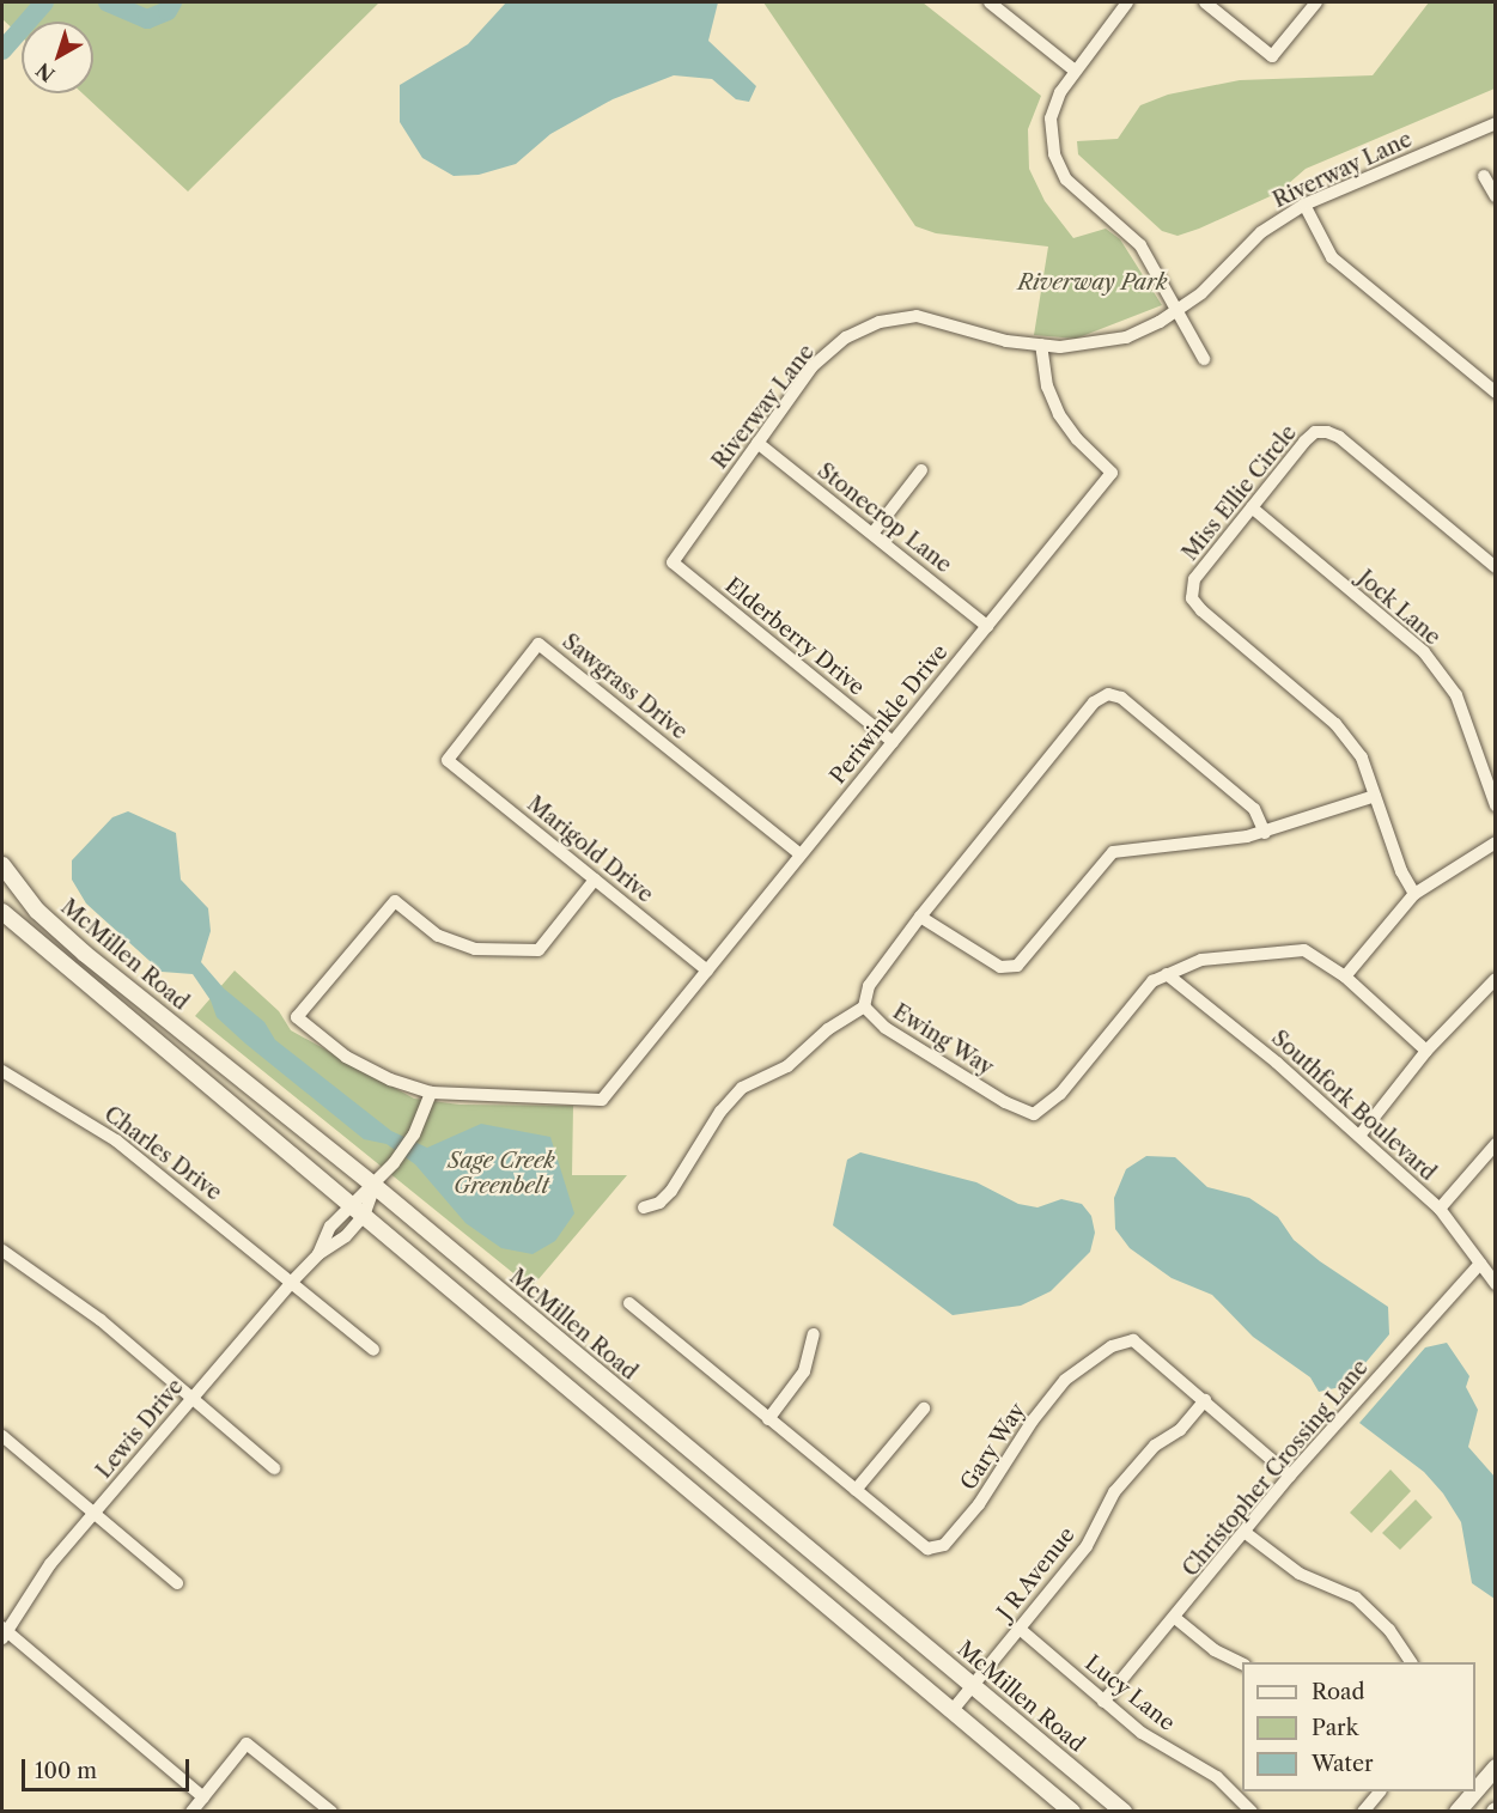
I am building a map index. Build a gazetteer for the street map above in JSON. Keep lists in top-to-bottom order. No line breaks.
{"streets":{"main road":["McMillen Road"],"street":["Riverway Lane","Miss Ellie Circle","Stonecrop Lane","Jock Lane","Elderberry Drive","Sawgrass Drive","Periwinkle Drive","Marigold Drive","Ewing Way","Southfork Boulevard","Charles Drive","Lewis Drive","Gary Way","Christopher Crossing Lane","J R Avenue","Lucy Lane"]},"crossings":[["Riverway Lane","Stonecrop Lane"],["Riverway Lane","Elderberry Drive"],["Riverway Lane","Periwinkle Drive"],["Miss Ellie Circle","Jock Lane"],["Stonecrop Lane","Periwinkle Drive"],["Elderberry Drive","Periwinkle Drive"],["Sawgrass Drive","Periwinkle Drive"],["Sawgrass Drive","Marigold Drive"],["Periwinkle Drive","Marigold Drive"],["Periwinkle Drive","Lewis Drive"],["McMillen Road","Lewis Drive"],["McMillen Road","J R Avenue"],["Ewing Way","Southfork Boulevard"],["Southfork Boulevard","Christopher Crossing Lane"],["Charles Drive","Lewis Drive"],["Gary Way","Christopher Crossing Lane"],["Gary Way","J R Avenue"],["Christopher Crossing Lane","Lucy Lane"],["J R Avenue","Lucy Lane"]],"parks":["Riverway Park","Sage Creek Greenbelt"],"legend":["Road","Park","Water"],"scale_bar":"100 m","north":"bottom left"}
